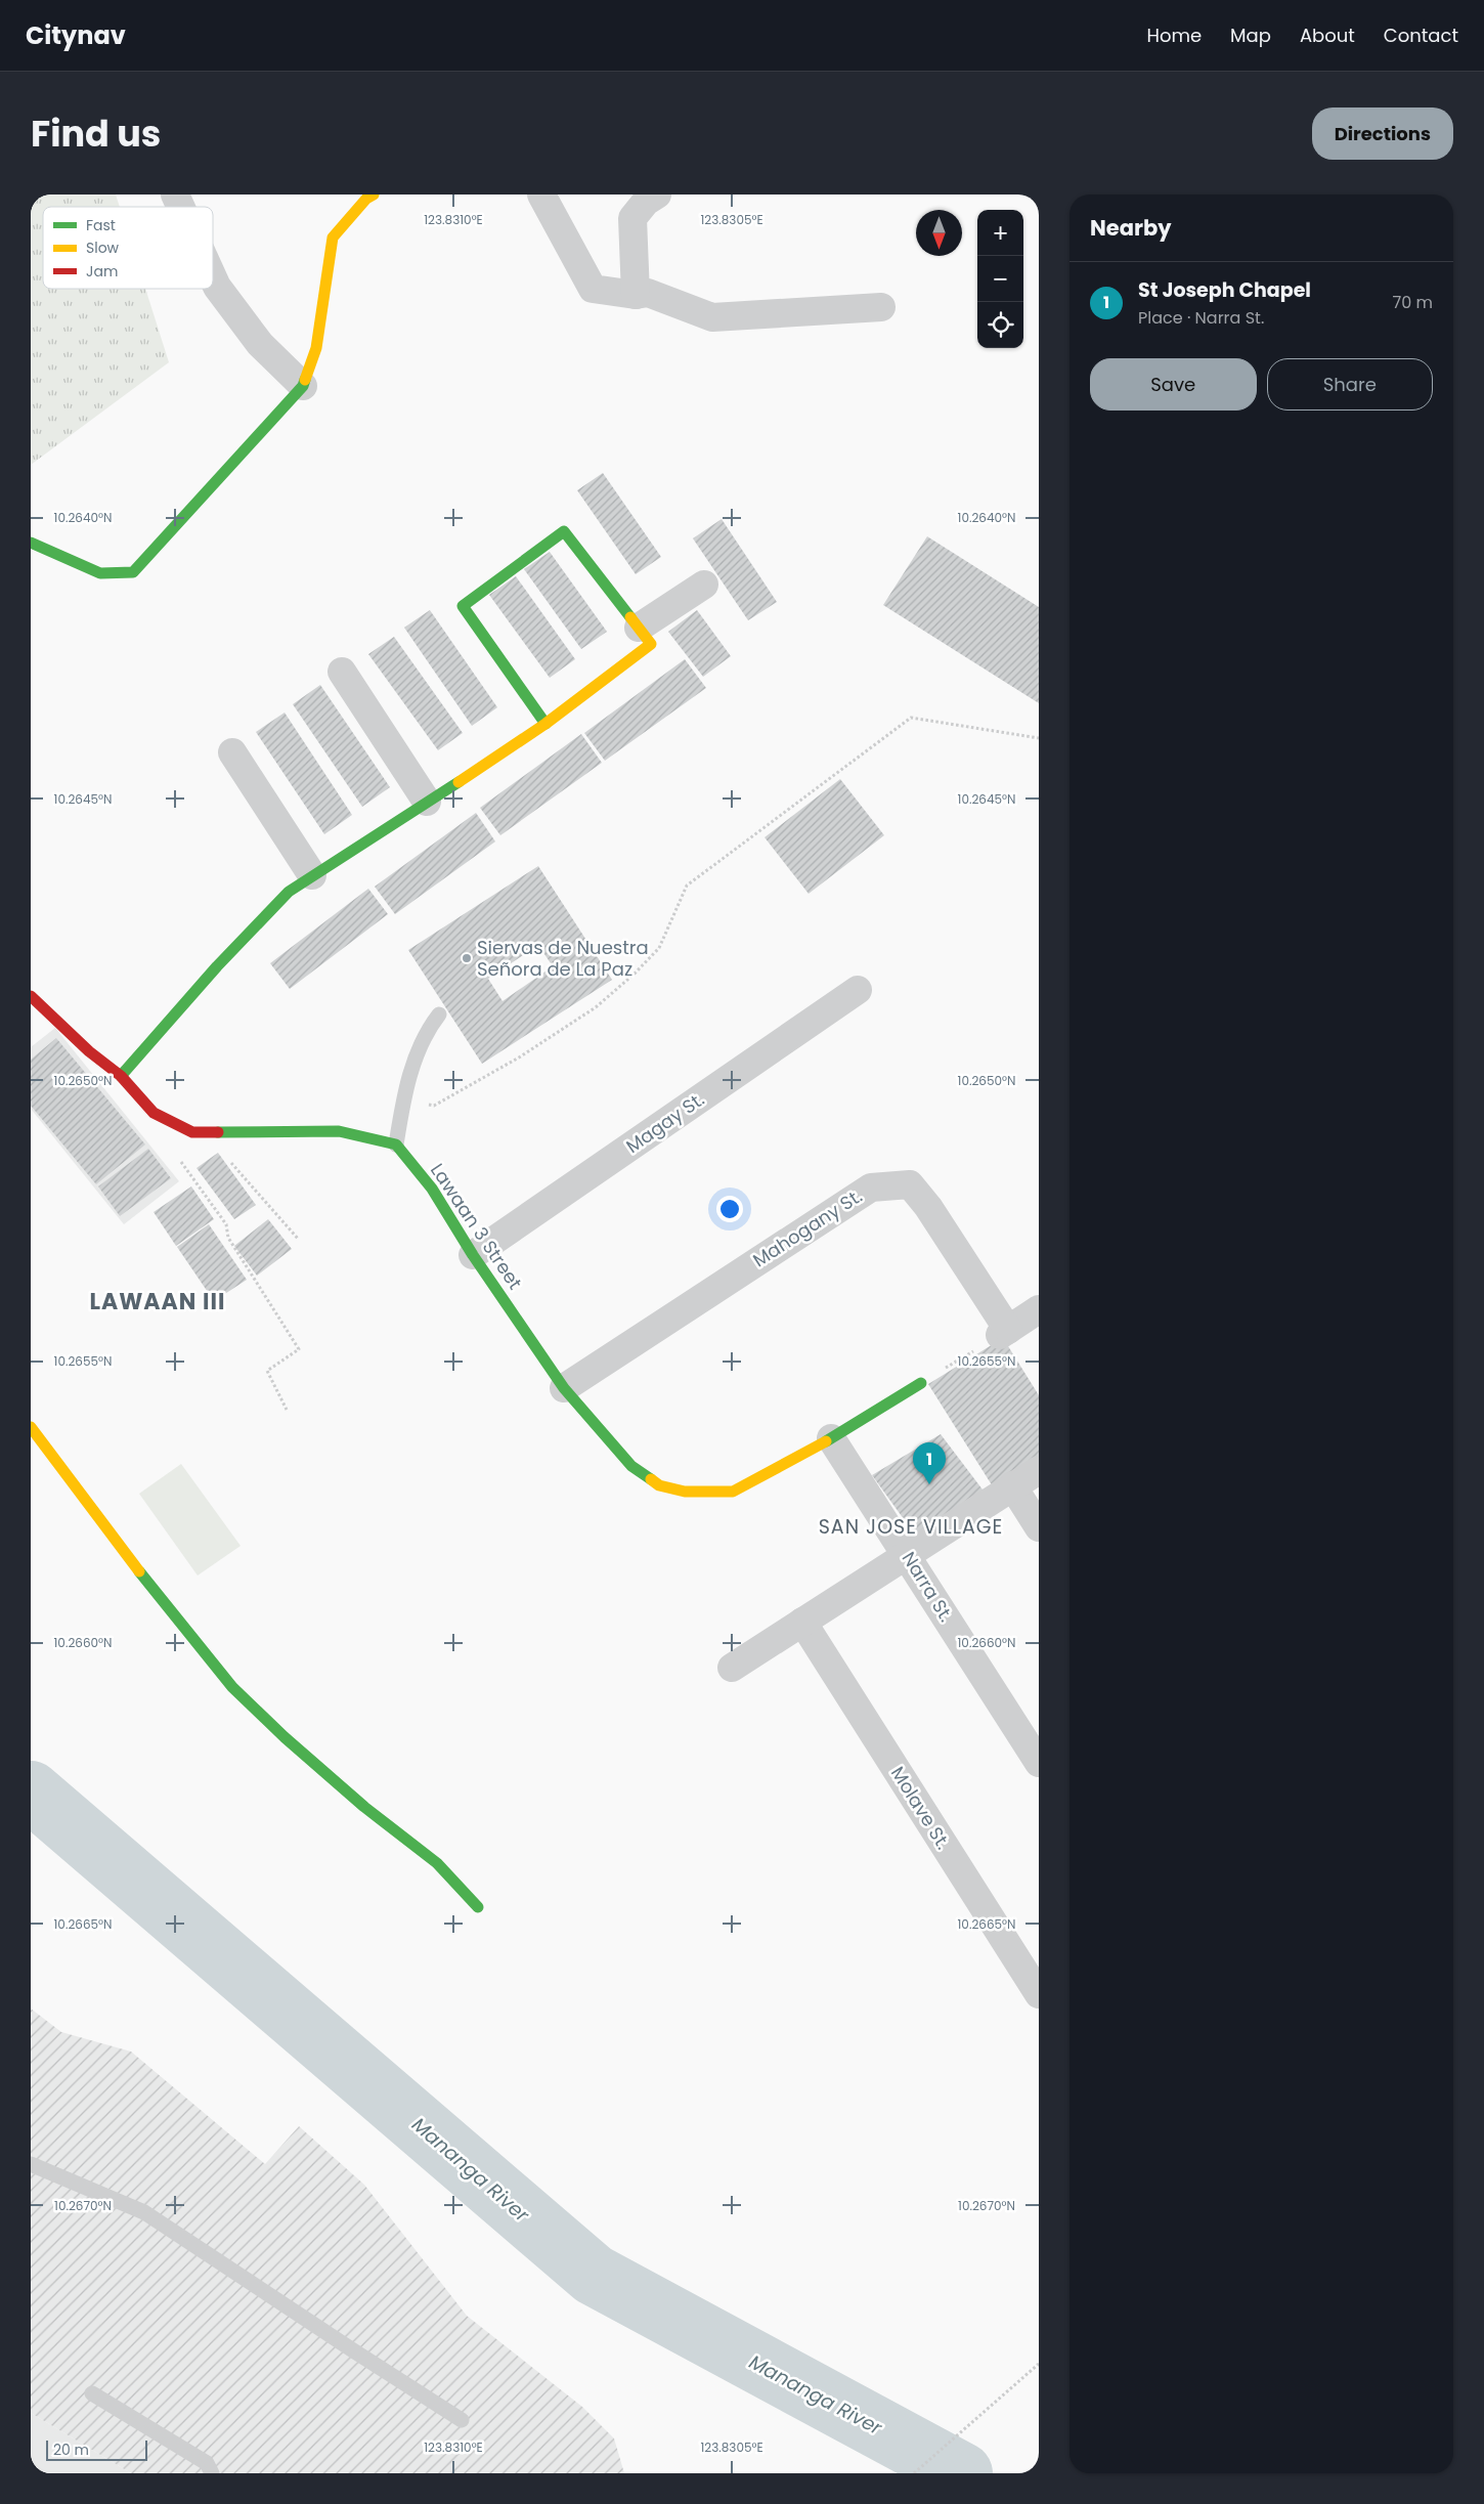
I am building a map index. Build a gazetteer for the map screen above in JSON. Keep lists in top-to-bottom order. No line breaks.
{"streets":{"street":["Magay St.","Lawaan 3 Street","Mahogany St.","Narra St.","Molave St."]},"crossings":[["Magay St.","Lawaan 3 Street"],["Lawaan 3 Street","Mahogany St."],["Lawaan 3 Street","Narra St."]],"districts":["LAWAAN III","SAN JOSE VILLAGE"],"water":["Mananga River"],"places":["Siervas de Nuestra Señora de La Paz"],"legend":["Fast","Slow","Jam"],"scale_bar":"20 m","north":"bottom","page":{"header":"Citynav","nav":["Home","Map","About","Contact"],"title":"Find us","buttons":["Directions",["Save","Share"]],"heading":"Nearby","map_buttons":["+","−"],"list":[{"mark":"1","name":"St Joseph Chapel","note":"Place · Narra St.","value":"70 m"}],"pins":"1","scale":"20 m"},"coordinates":["123.8310°E","123.8305°E","10.2640°N","10.2645°N","10.2650°N","10.2655°N","10.2660°N","10.2665°N","10.2670°N"]}
